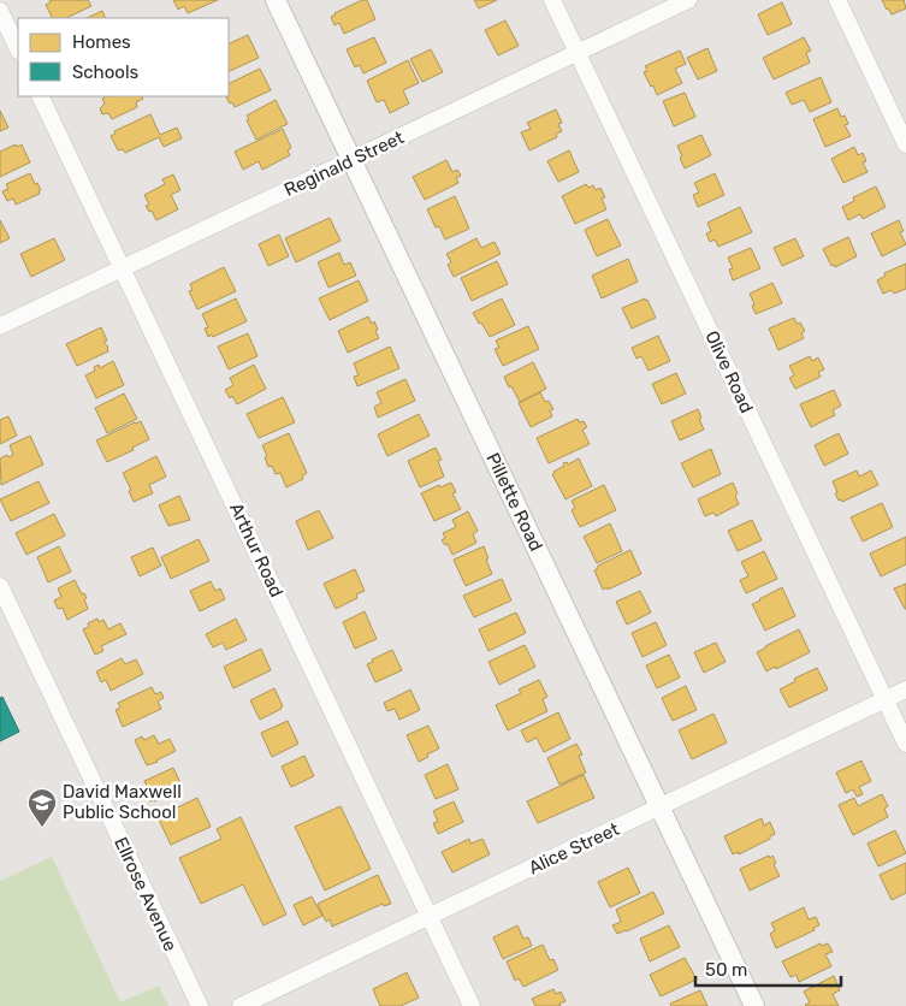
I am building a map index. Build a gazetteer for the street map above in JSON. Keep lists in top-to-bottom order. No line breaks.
{"streets":{"street":["Reginald Street","Olive Road","Pillette Road","Arthur Road","Alice Street","Ellrose Avenue"]},"crossings":[["Reginald Street","Olive Road"],["Reginald Street","Pillette Road"],["Reginald Street","Arthur Road"],["Olive Road","Alice Street"],["Pillette Road","Alice Street"],["Arthur Road","Alice Street"]],"places":{"school or university":["David Maxwell Public School"]},"legend":["Homes","Schools"],"scale_bar":"50 m"}
